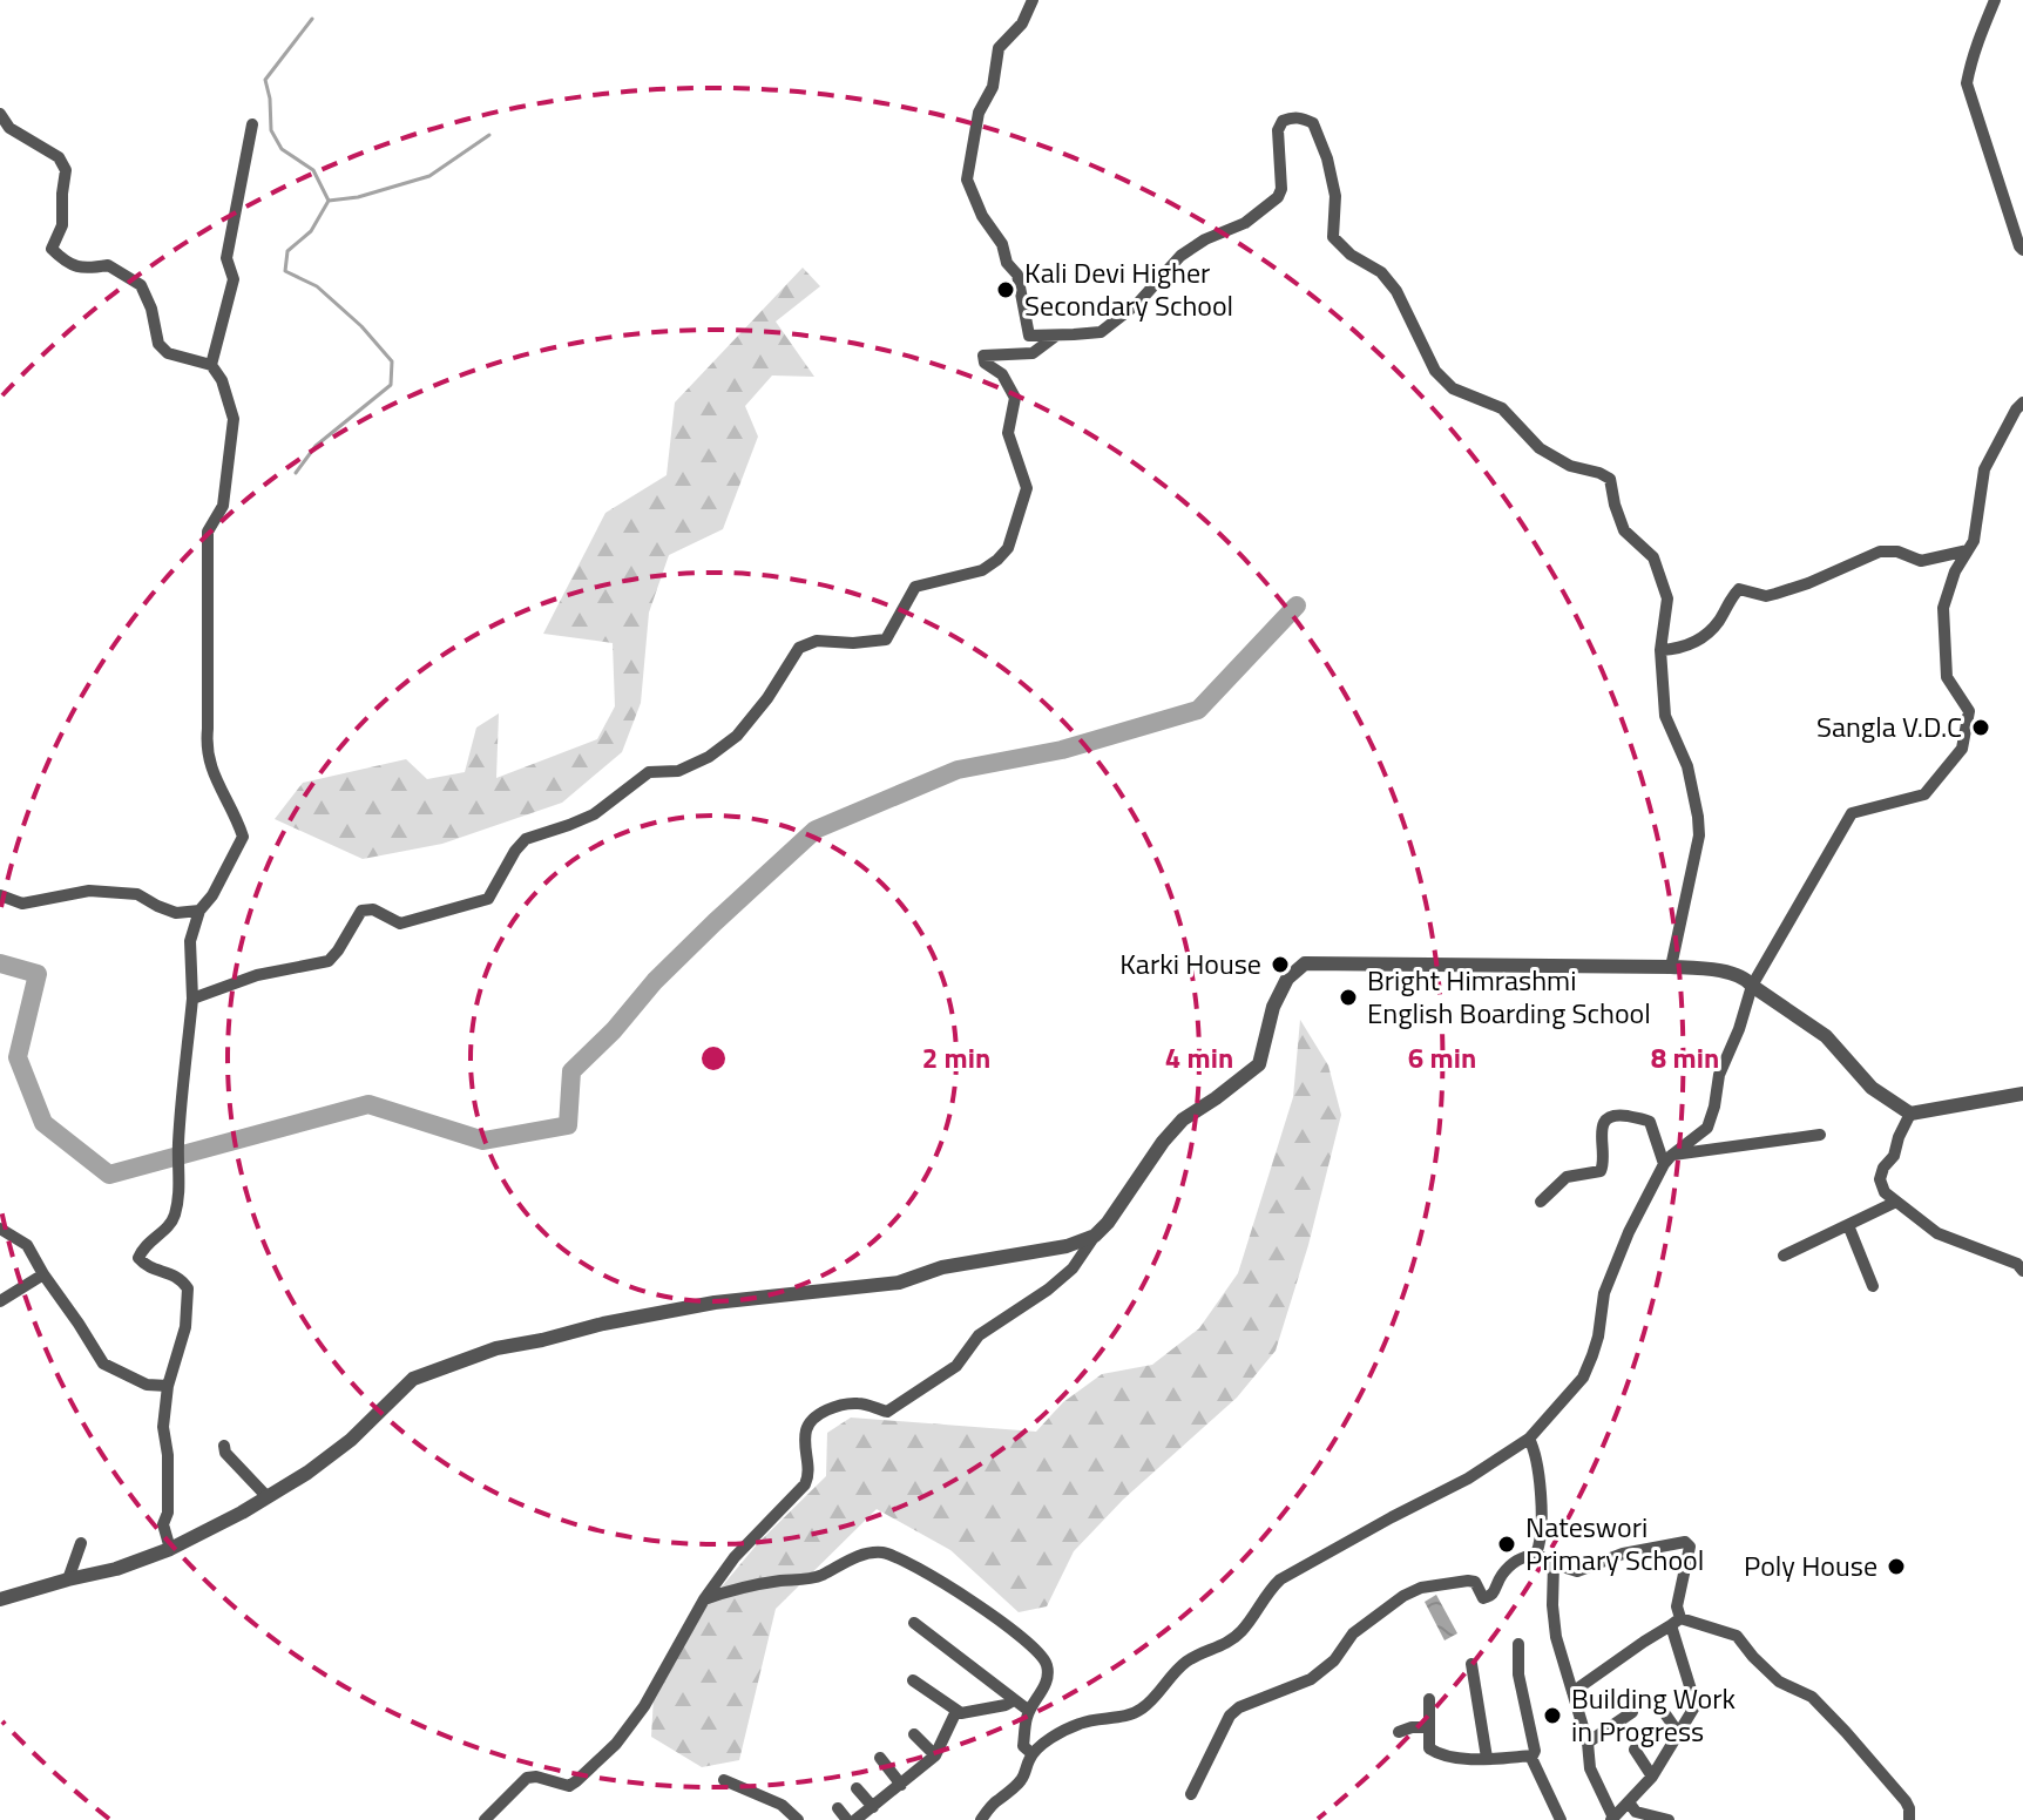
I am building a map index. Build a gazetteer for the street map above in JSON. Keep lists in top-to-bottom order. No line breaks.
{"places":["Kali Devi Higher Secondary School","Sangla V.D.C","Karki House","Bright Himrashmi English Boarding School","Nateswori Primary School","Poly House","Building Work in Progress"],"rings":["2 min","4 min","6 min","8 min"]}
